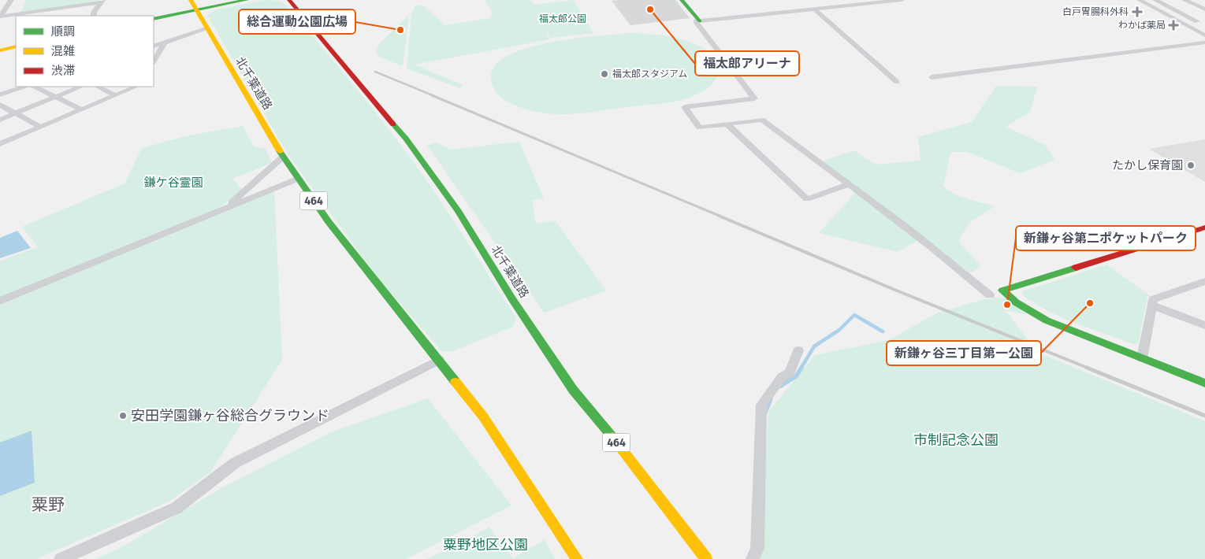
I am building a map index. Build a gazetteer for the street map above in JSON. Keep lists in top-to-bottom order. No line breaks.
{"streets":{"main road":["北千葉道路","464"]},"districts":["粟野"],"parks":["福太郎公園","鎌ケ谷霊園","市制記念公園","粟野地区公園"],"places":{"other":["福太郎アリーナ","総合運動公園広場","福太郎スタジアム","たかし保育園","新鎌ヶ谷三丁目第一公園","新鎌ヶ谷第二ポケットパーク","安田学園鎌ヶ谷総合グラウンド"],"health":["白戸胃腸科外科","わかば薬局"]},"legend":["順調","混雑","渋滞"]}
